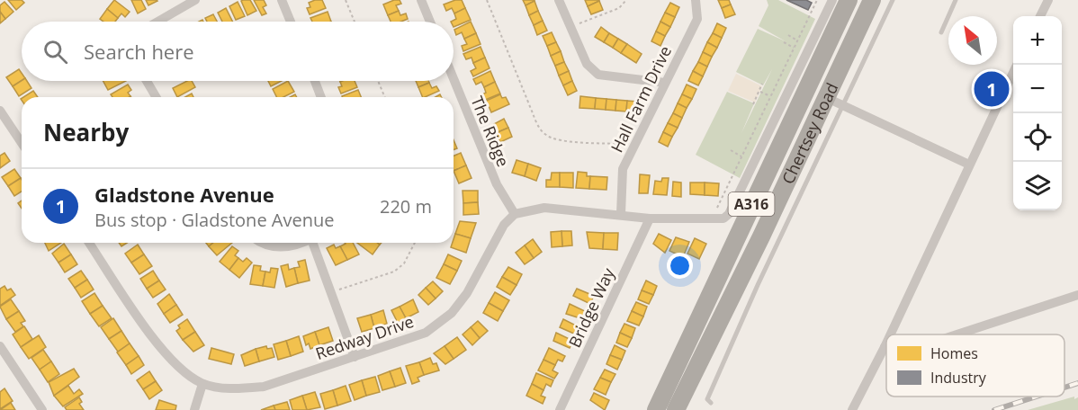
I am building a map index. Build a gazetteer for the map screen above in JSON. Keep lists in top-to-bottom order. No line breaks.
{"streets":{"highway":["Chertsey Road","A316"],"street":["Hall Farm Drive","The Ridge","Bridge Way","Redway Drive"]},"crossings":[["The Ridge","Redway Drive"]],"legend":["Homes","Industry"],"north":"top left","page":{"map_buttons":["+","−"],"search":"Search here","pins":"1","heading":"Nearby","list":[{"mark":"1","name":"Gladstone Avenue","note":"Bus stop · Gladstone Avenue","value":"220 m"}]}}
